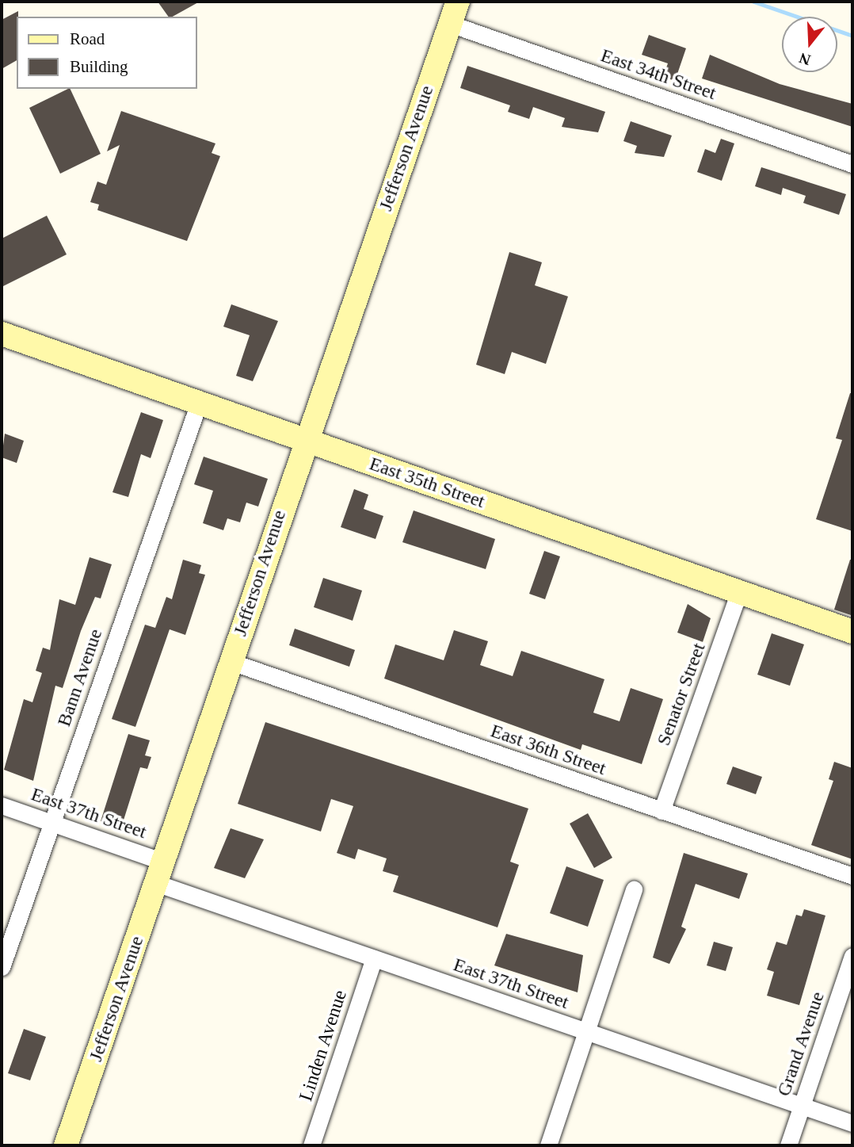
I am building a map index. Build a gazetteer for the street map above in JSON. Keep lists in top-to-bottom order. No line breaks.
{"streets":{"main road":["Jefferson Avenue","East 35th Street"],"street":["East 34th Street","Bann Avenue","Senator Street","East 36th Street","East 37th Street","Grand Avenue","Linden Avenue"]},"crossings":[["East 34th Street","Jefferson Avenue"],["Jefferson Avenue","East 35th Street"],["Jefferson Avenue","East 36th Street"],["Jefferson Avenue","East 37th Street"],["East 35th Street","Bann Avenue"],["East 35th Street","Senator Street"],["Bann Avenue","East 37th Street"],["Senator Street","East 36th Street"],["East 37th Street","Grand Avenue"],["East 37th Street","Linden Avenue"]],"legend":["Road","Building"],"north":"bottom"}
